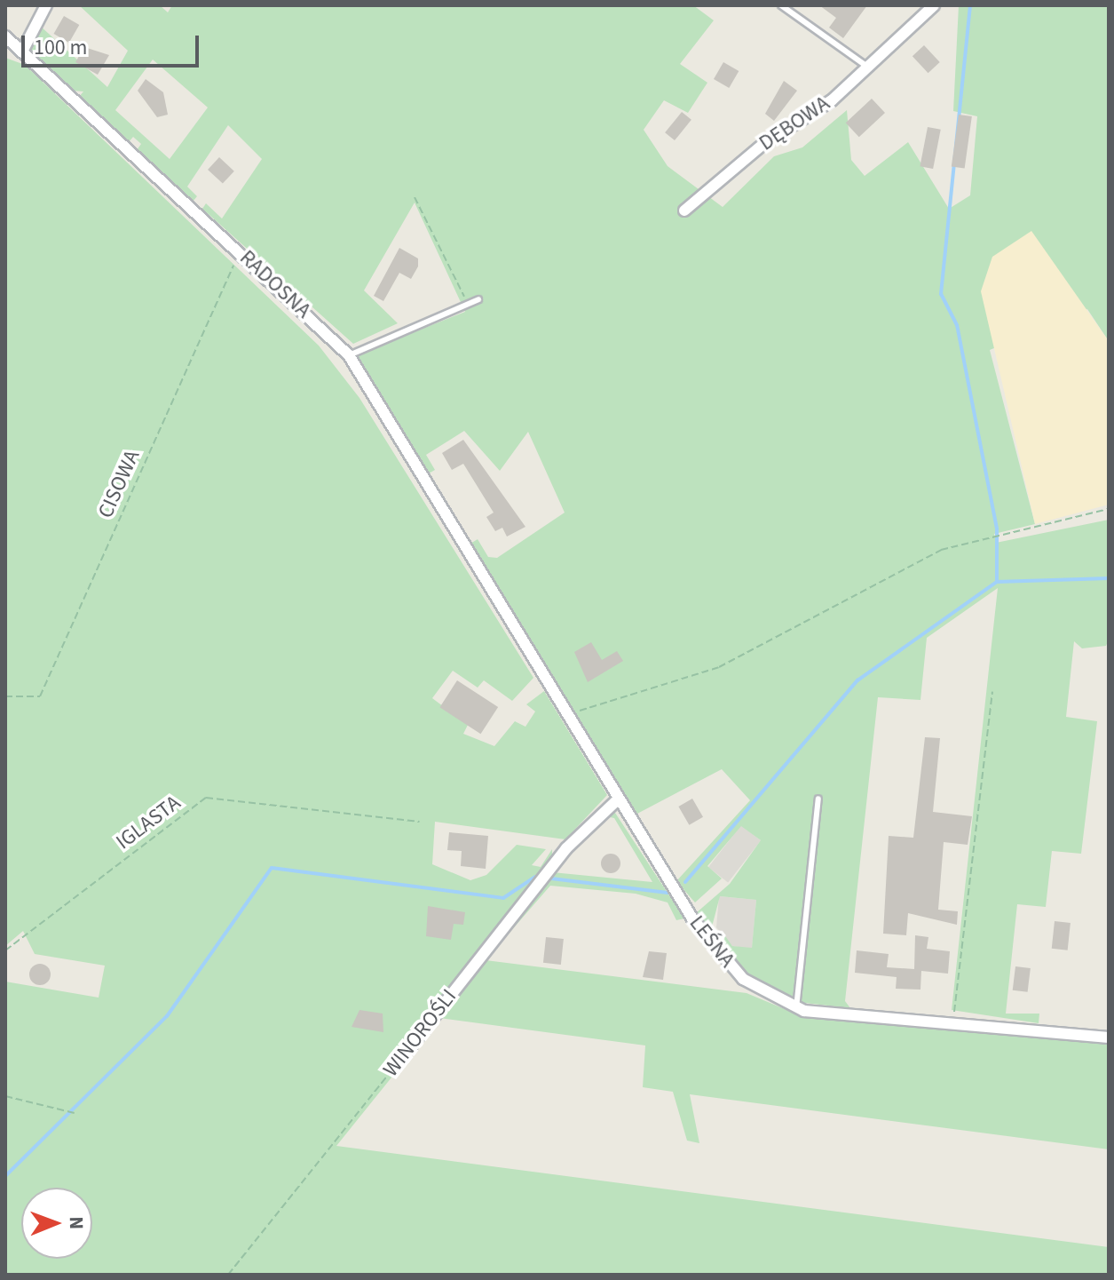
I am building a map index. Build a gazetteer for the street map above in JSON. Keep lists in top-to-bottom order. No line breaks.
{"streets":{"street":["DĘBOWA","RADOSNA","LEŚNA","WINOROŚLI"],"path":["CISOWA","IGLASTA"]},"crossings":[["RADOSNA","CISOWA"],["RADOSNA","LEŚNA"],["LEŚNA","WINOROŚLI"]],"scale_bar":"100 m","north":"right"}
